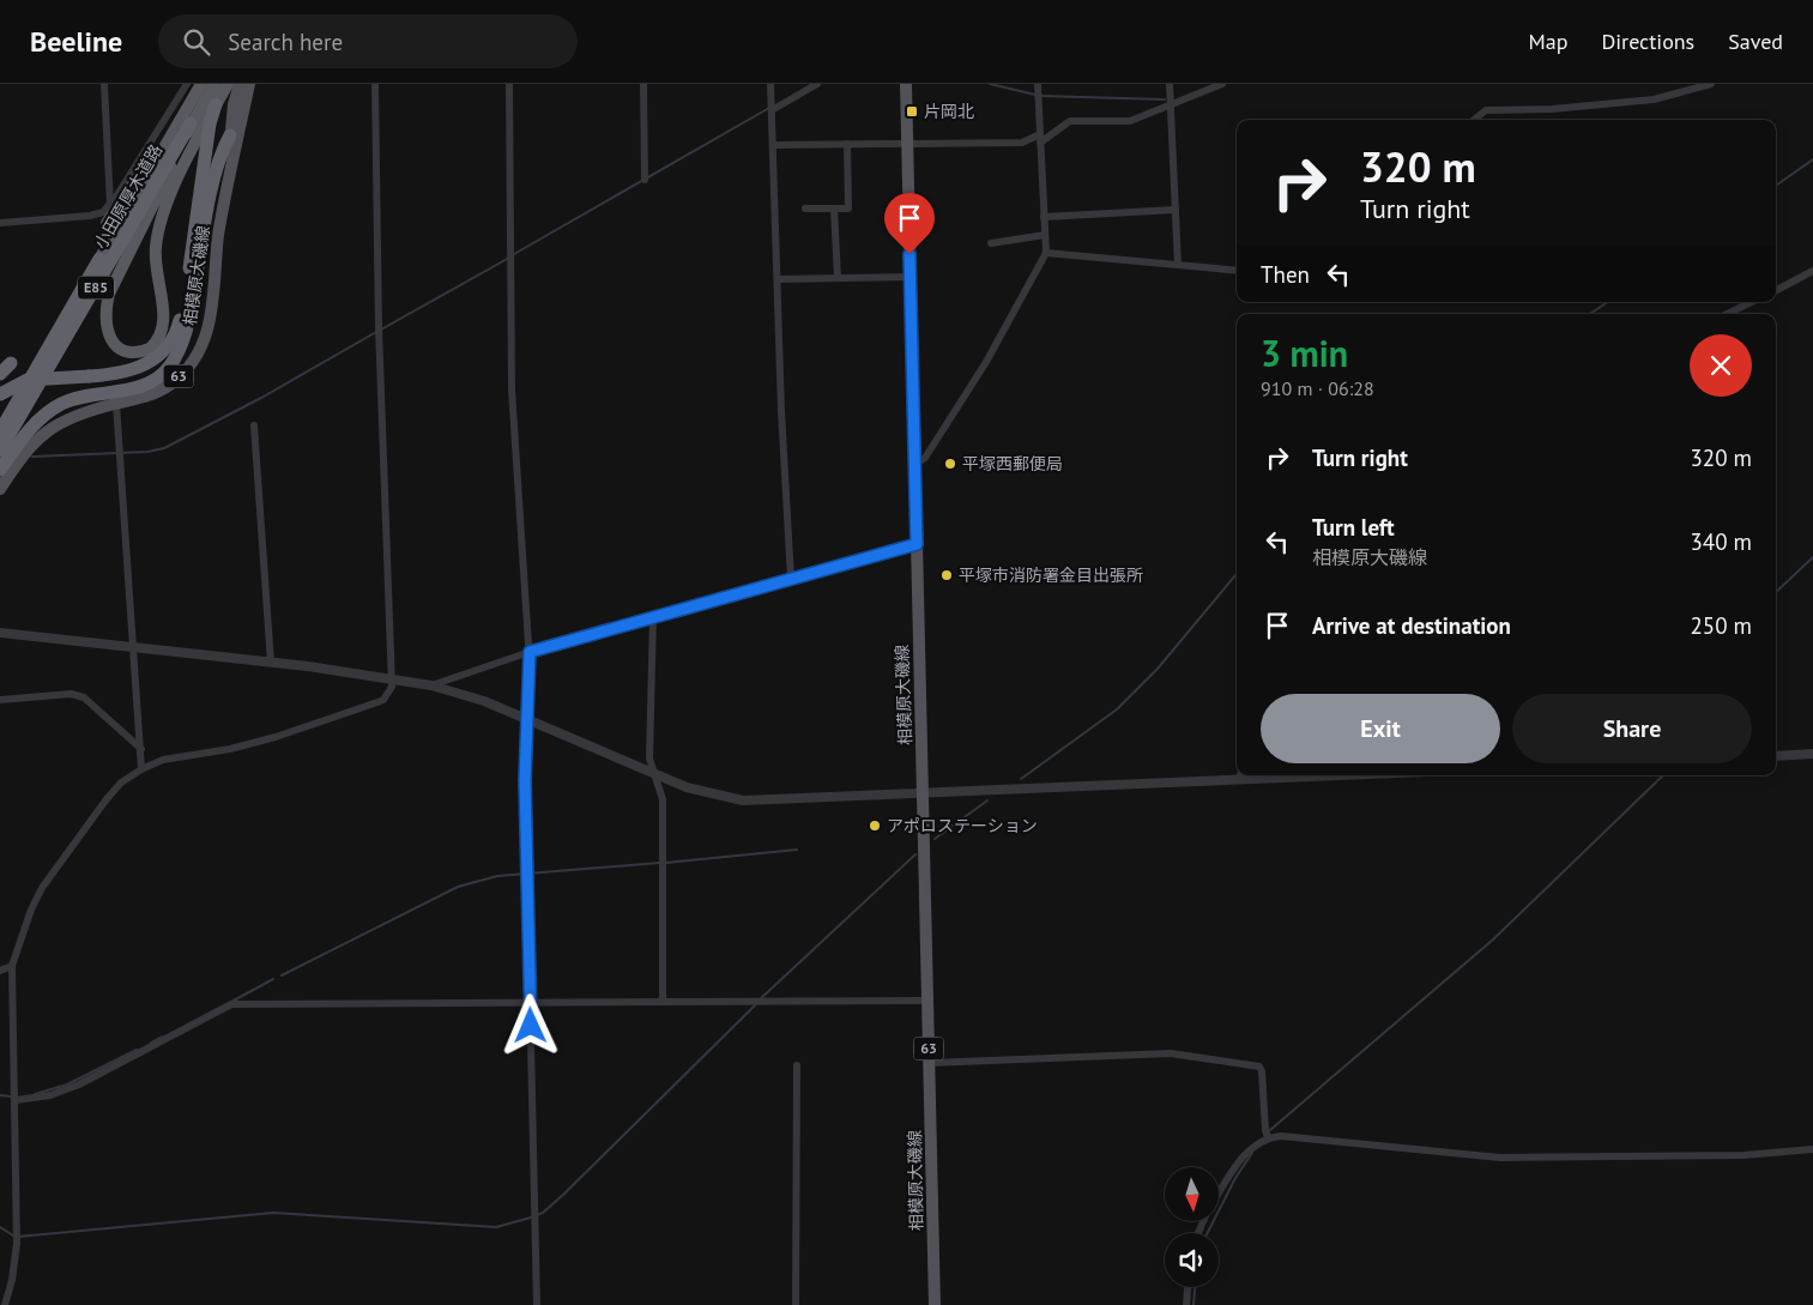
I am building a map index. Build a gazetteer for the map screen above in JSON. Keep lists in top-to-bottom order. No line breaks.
{"streets":{"highway":["小田原厚木道路","E85"],"main road":["相模原大磯線","63"]},"crossings":[["相模原大磯線","63"]],"places":{"transit":["片岡北"],"other":["平塚西郵便局","平塚市消防署金目出張所","アポロステーション"]},"north":"bottom","page":{"header":"Beeline","search":"Search here","nav":["Map","Directions","Saved"],"turn":["320 m","Turn right"],"then":"Then","heading":["3 min","910 m · 06:28"],"list":[{"name":"Turn right","value":"320 m"},{"name":"Turn left","note":"相模原大磯線","value":"340 m"},{"name":"Arrive at destination","value":"250 m"}],"buttons":["Exit","Share"]}}
